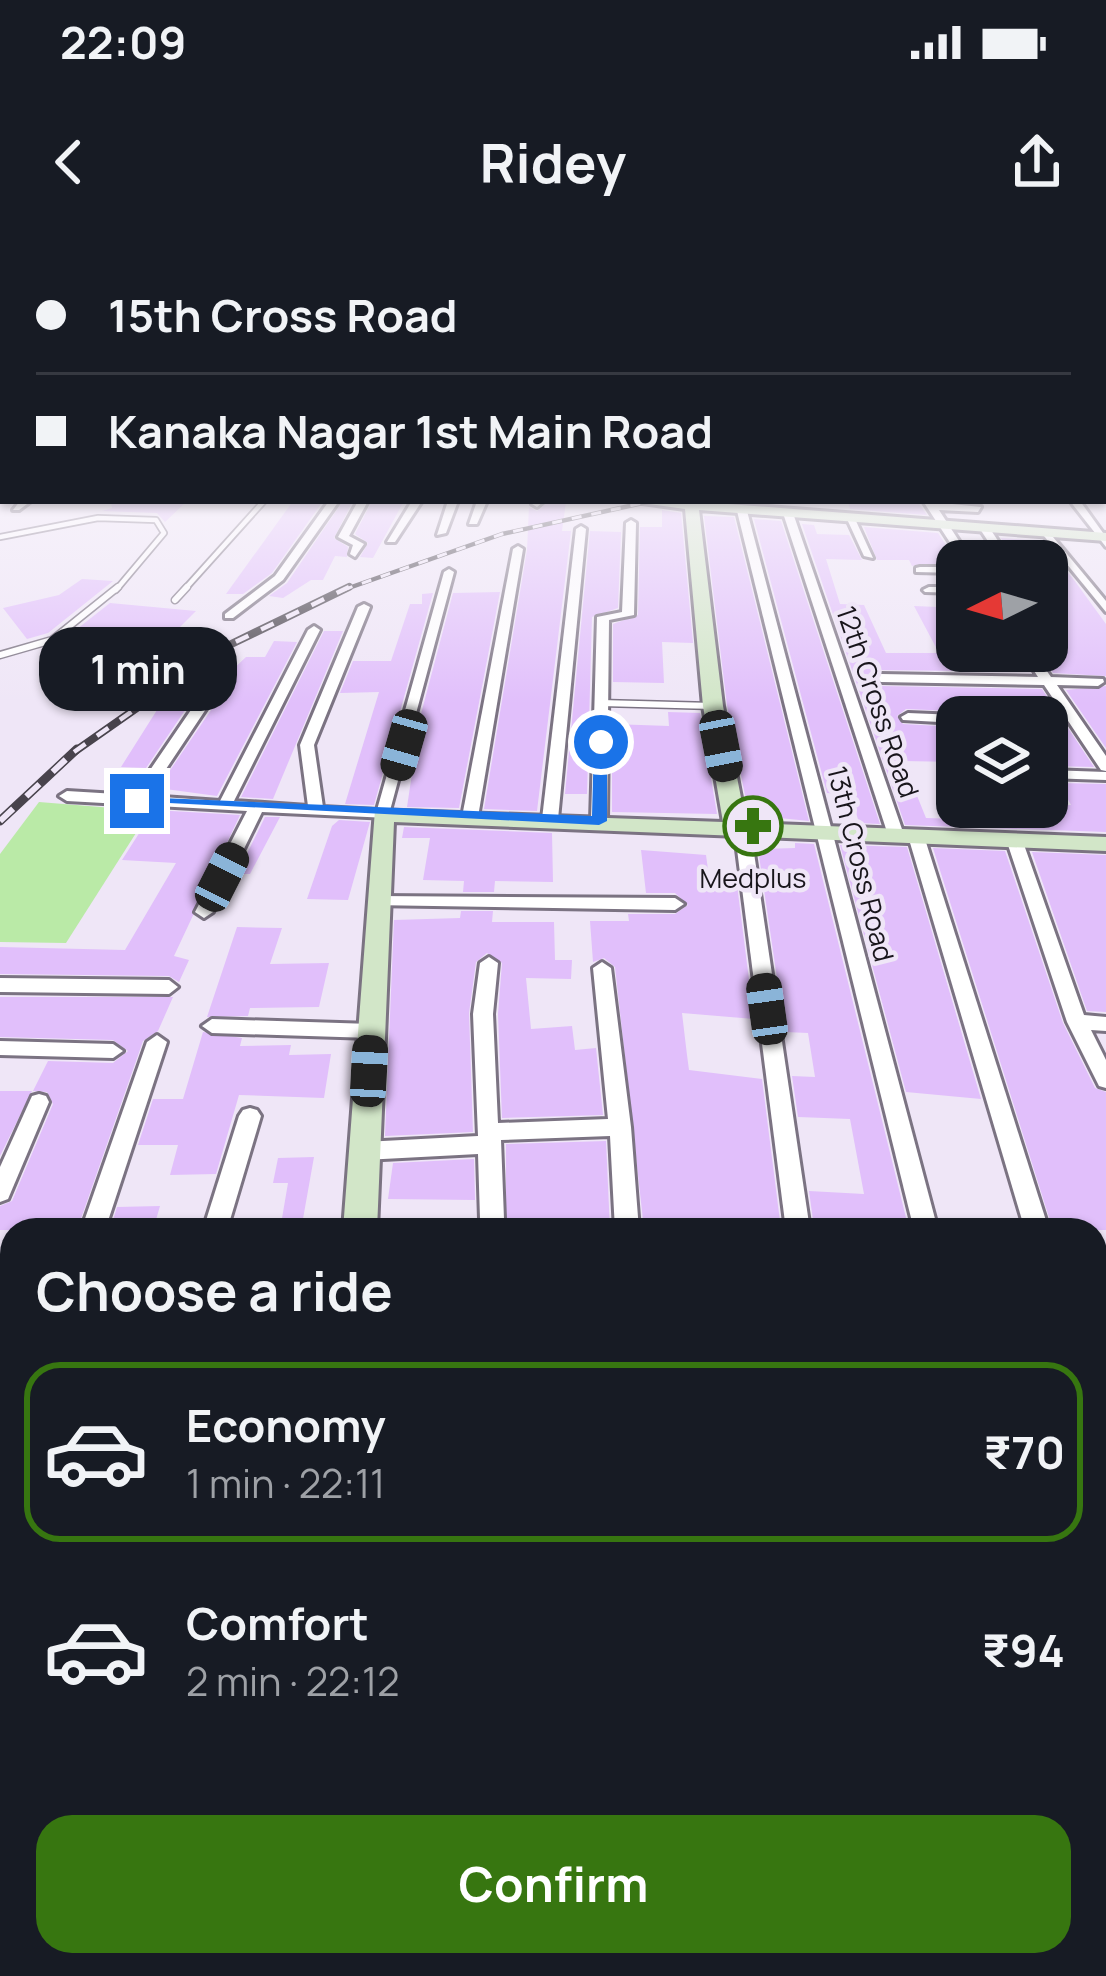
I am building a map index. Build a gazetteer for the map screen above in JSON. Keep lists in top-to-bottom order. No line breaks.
{"streets":{"street":["12th Cross Road","13th Cross Road"]},"places":{"pharmacy":["Medplus"]},"north":"left","page":{"status":"22:09","header":"Ridey","banner":["15th Cross Road","Kanaka Nagar 1st Main Road"],"bubble":"1 min","heading":"Choose a ride","list":[{"name":"Economy","note":"1 min · 22:11","value":"₹70"},{"name":"Comfort","note":"2 min · 22:12","value":"₹94"}],"buttons":"Confirm"}}
